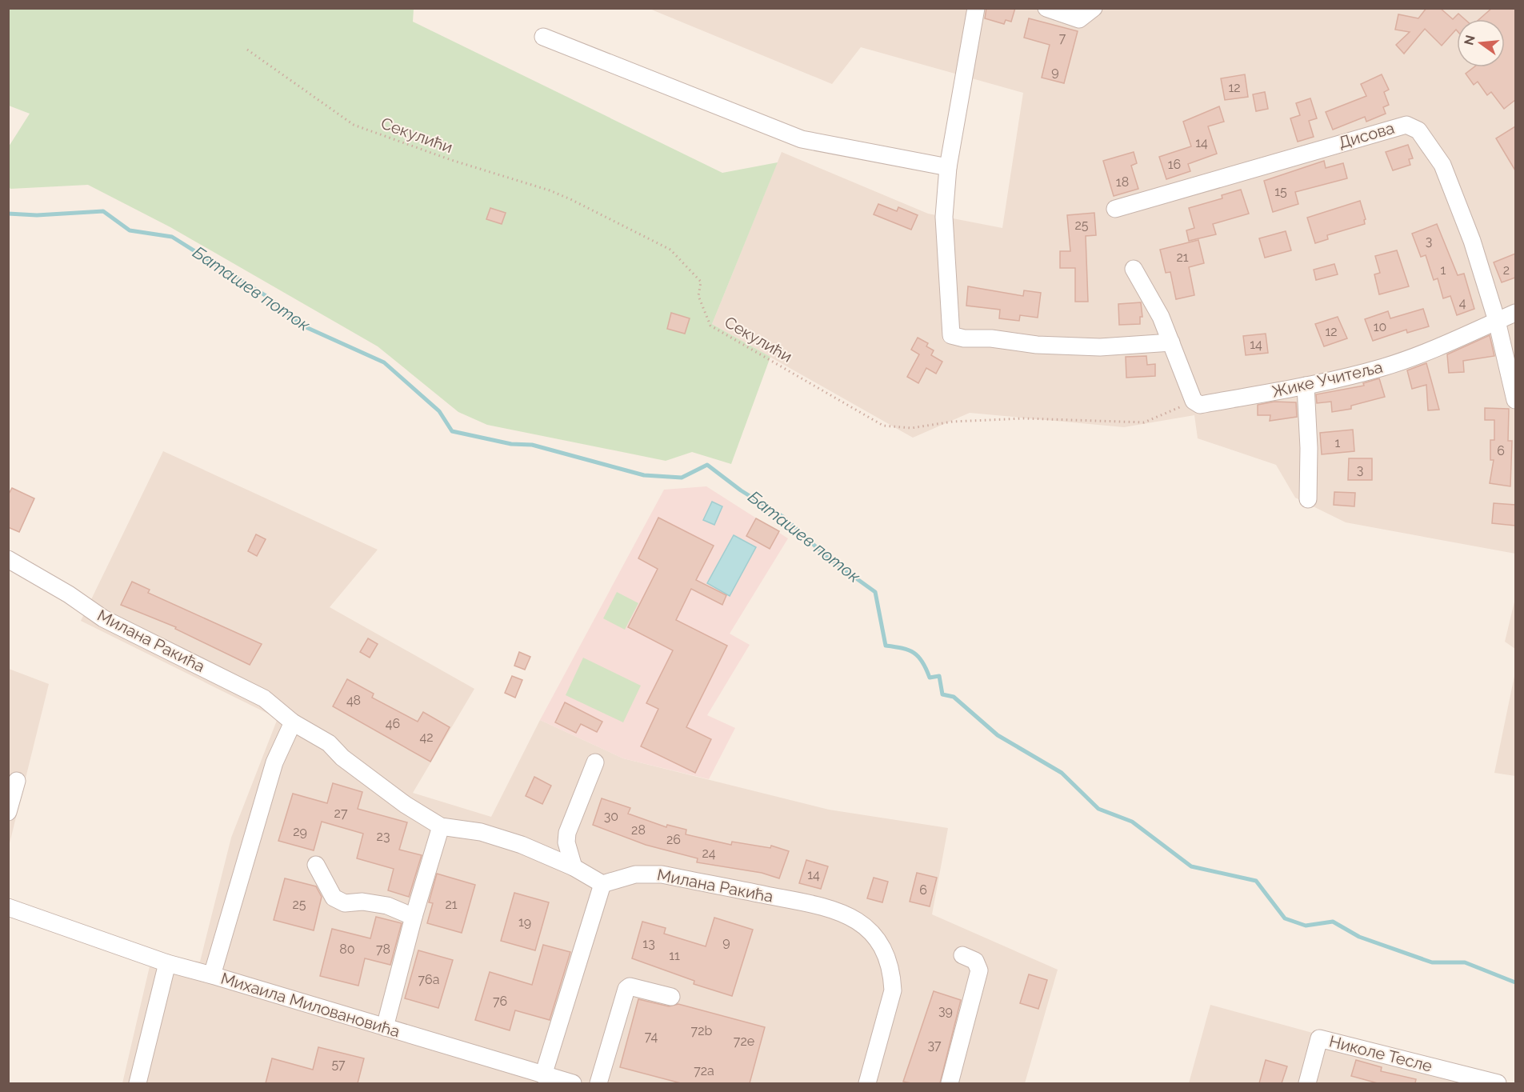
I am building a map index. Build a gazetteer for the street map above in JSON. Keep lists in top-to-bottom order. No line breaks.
{"streets":{"street":["Дисова","Жике Учитеља","Милана Ракића","Михаила Миловановића","Николе Тесле"],"path":["Секулићи"]},"crossings":[["Секулићи","Жике Учитеља"],["Дисова","Жике Учитеља"]],"water":["Баташев поток"],"house_numbers":["7","9","12","14","16","18","15","25","3","21","1","2","4","10","12","14","1","6","3","48","46","42","27","30","28","29","23","26","24","14","6","25","21","19","9","13","80","78","11","76a","76","39","72b","74","72e","37","57","72a"],"north":"left"}
